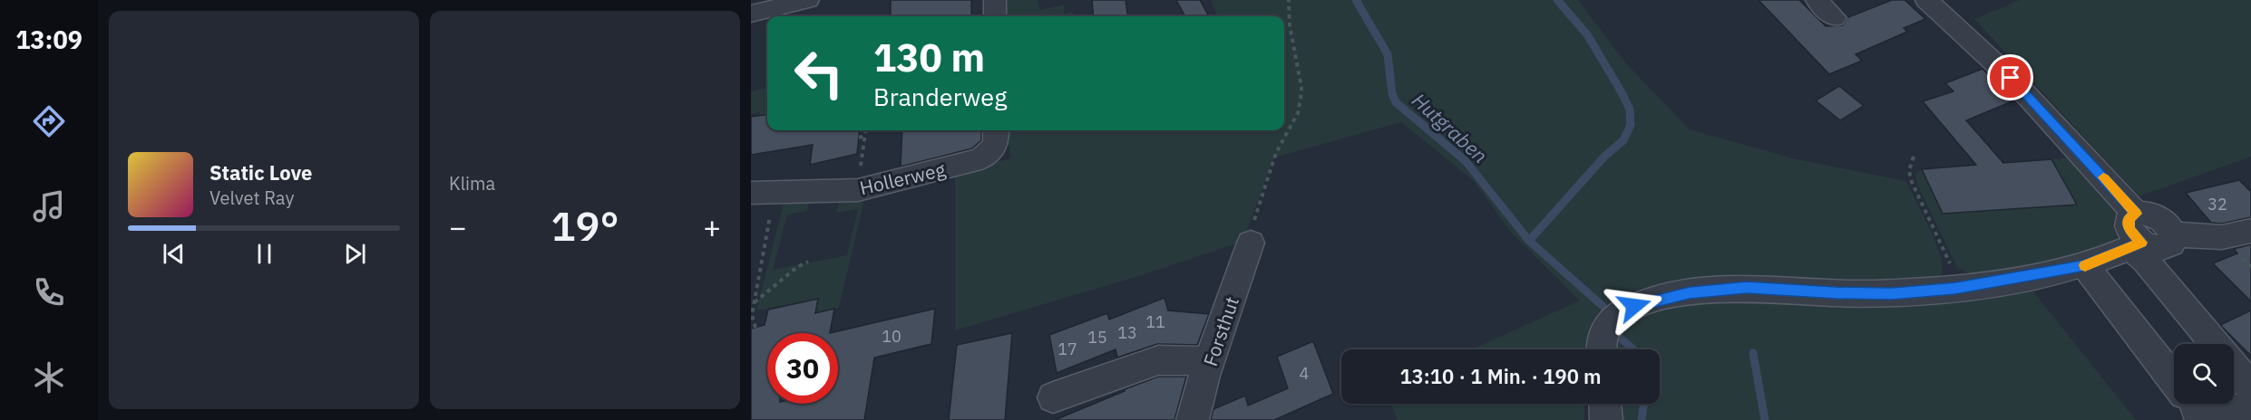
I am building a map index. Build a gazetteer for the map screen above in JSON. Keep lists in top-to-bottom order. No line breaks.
{"streets":{"street":["Hollerweg","Forsthut"]},"water":["Hutgraben"],"house_numbers":["32","11","13","10","15","17","4"],"page":{"tabs":"13:09","tile":"Klima","turn":["130 m","Branderweg"],"song":["Static Love","Velvet Ray"],"heat":["−","19°","+"],"limit":"30","trip":"13:10 · 1 Min. · 190 m"}}
